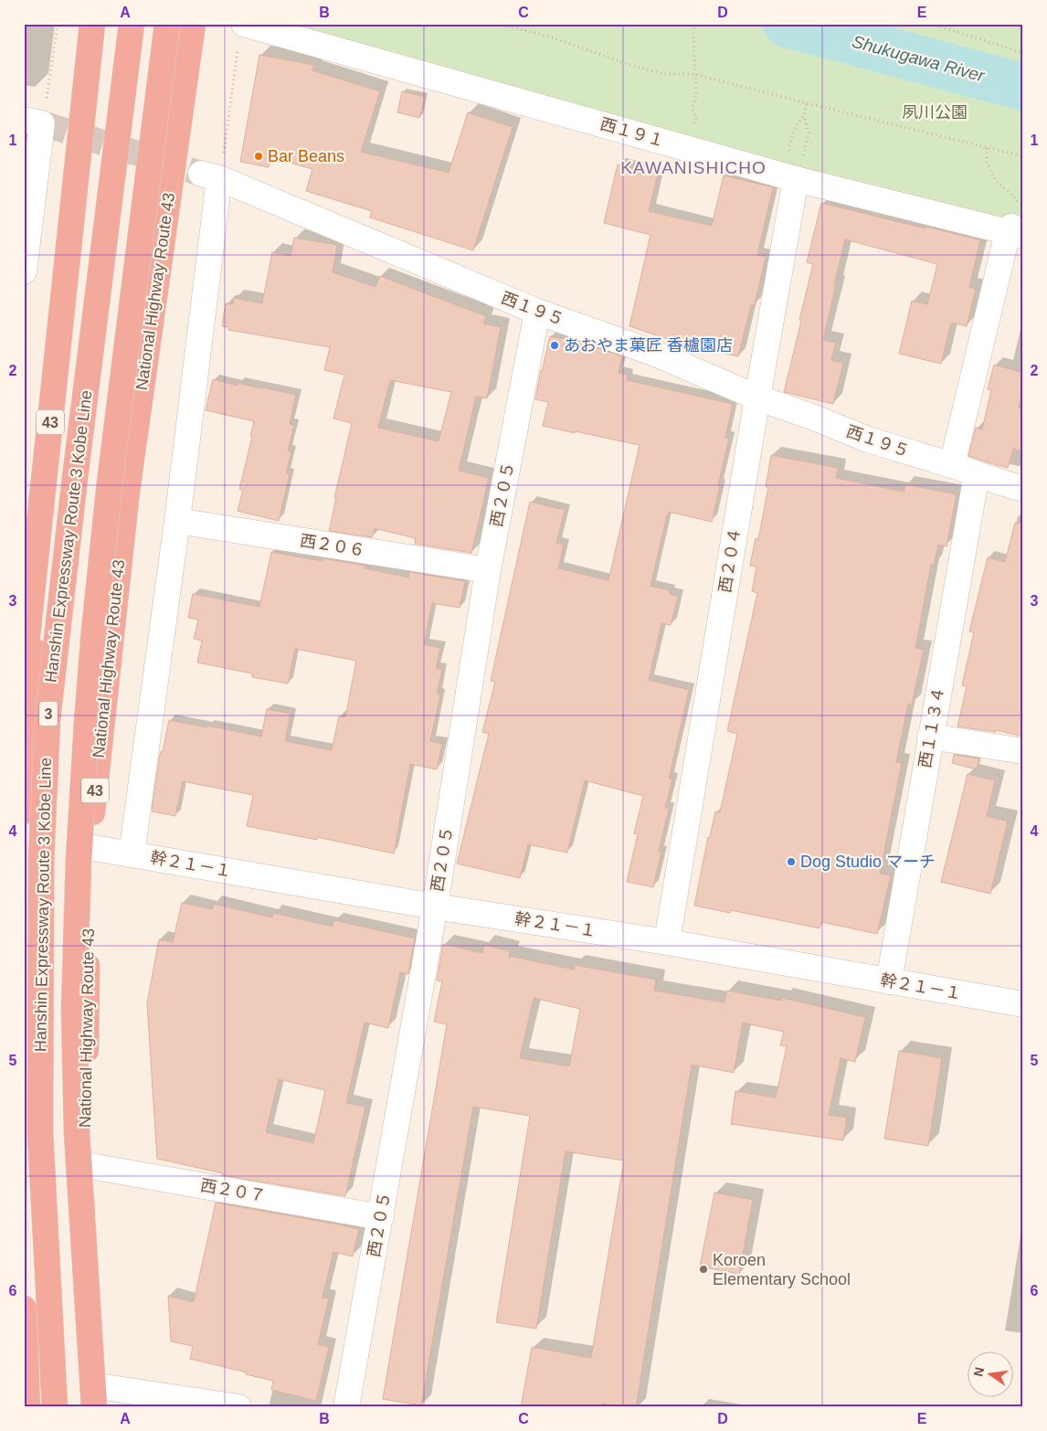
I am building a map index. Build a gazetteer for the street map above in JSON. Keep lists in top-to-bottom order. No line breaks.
{"streets":{"highway":["National Highway Route 43","43","Hanshin Expressway Route 3 Kobe Line","3"],"street":["西１９１","西１９５","西２０５","西２０６","西２０４","西１１３４","幹２１－１","西２０７"]},"crossings":[["西１９１","西２０４"],["National Highway Route 43","Hanshin Expressway Route 3 Kobe Line"],["National Highway Route 43","幹２１－１"],["National Highway Route 43","西２０７"],["西１９５","西２０５"],["西１９５","西２０６"],["西１９５","西２０４"],["西１９５","西１１３４"],["西２０５","西２０６"],["西２０５","幹２１－１"],["西２０５","西２０７"],["西２０４","幹２１－１"],["西１１３４","幹２１－１"]],"districts":["KAWANISHICHO"],"water":["Shukugawa River"],"parks":["夙川公園"],"places":["Bar Beans","あおやま菓匠 香櫨園店","Dog Studio マーチ","Koroen Elementary School"],"north":"left","grid":{"columns":["A","B","C","D","E"],"rows":["1","2","3","4","5","6"]}}
